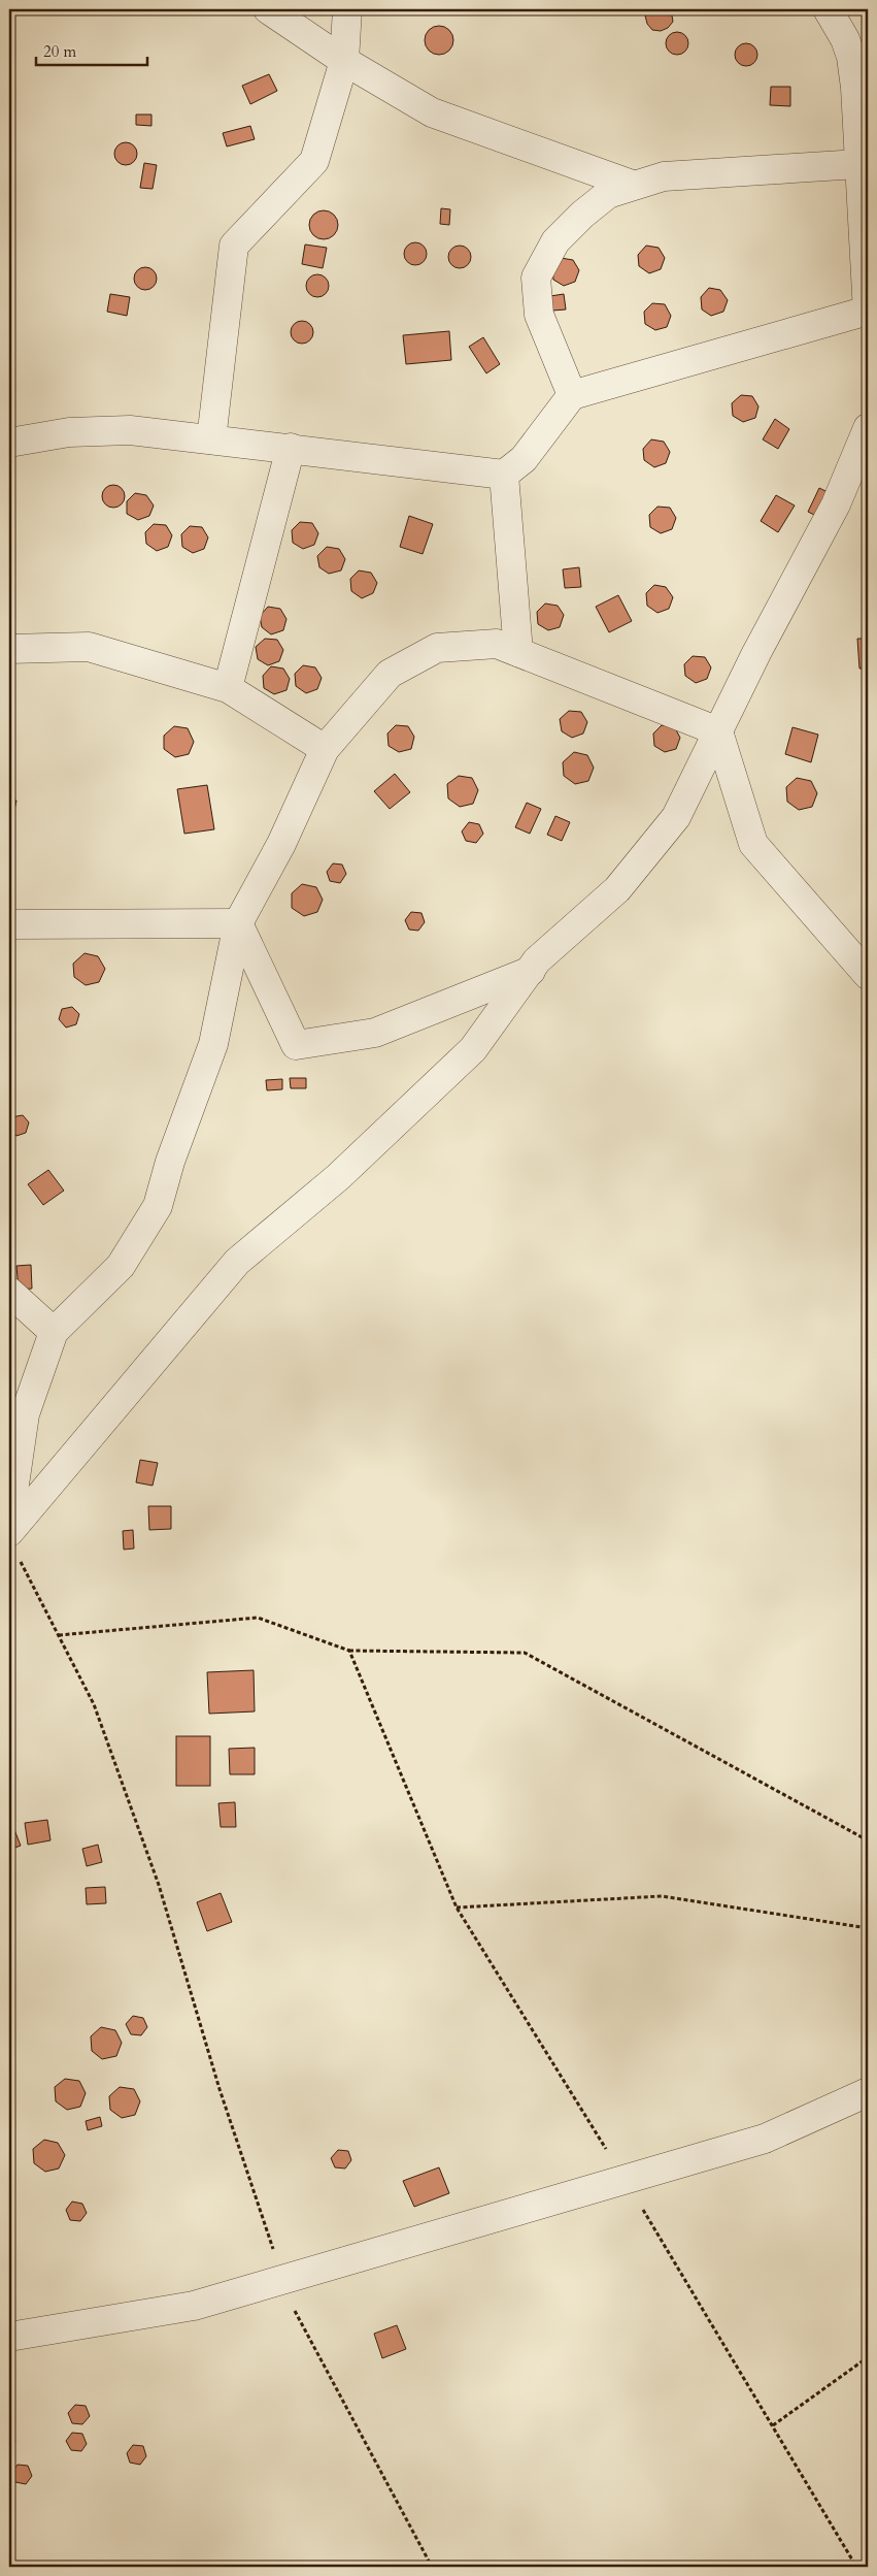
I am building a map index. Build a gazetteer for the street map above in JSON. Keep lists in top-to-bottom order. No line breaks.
{"scale_bar":"20 m"}
